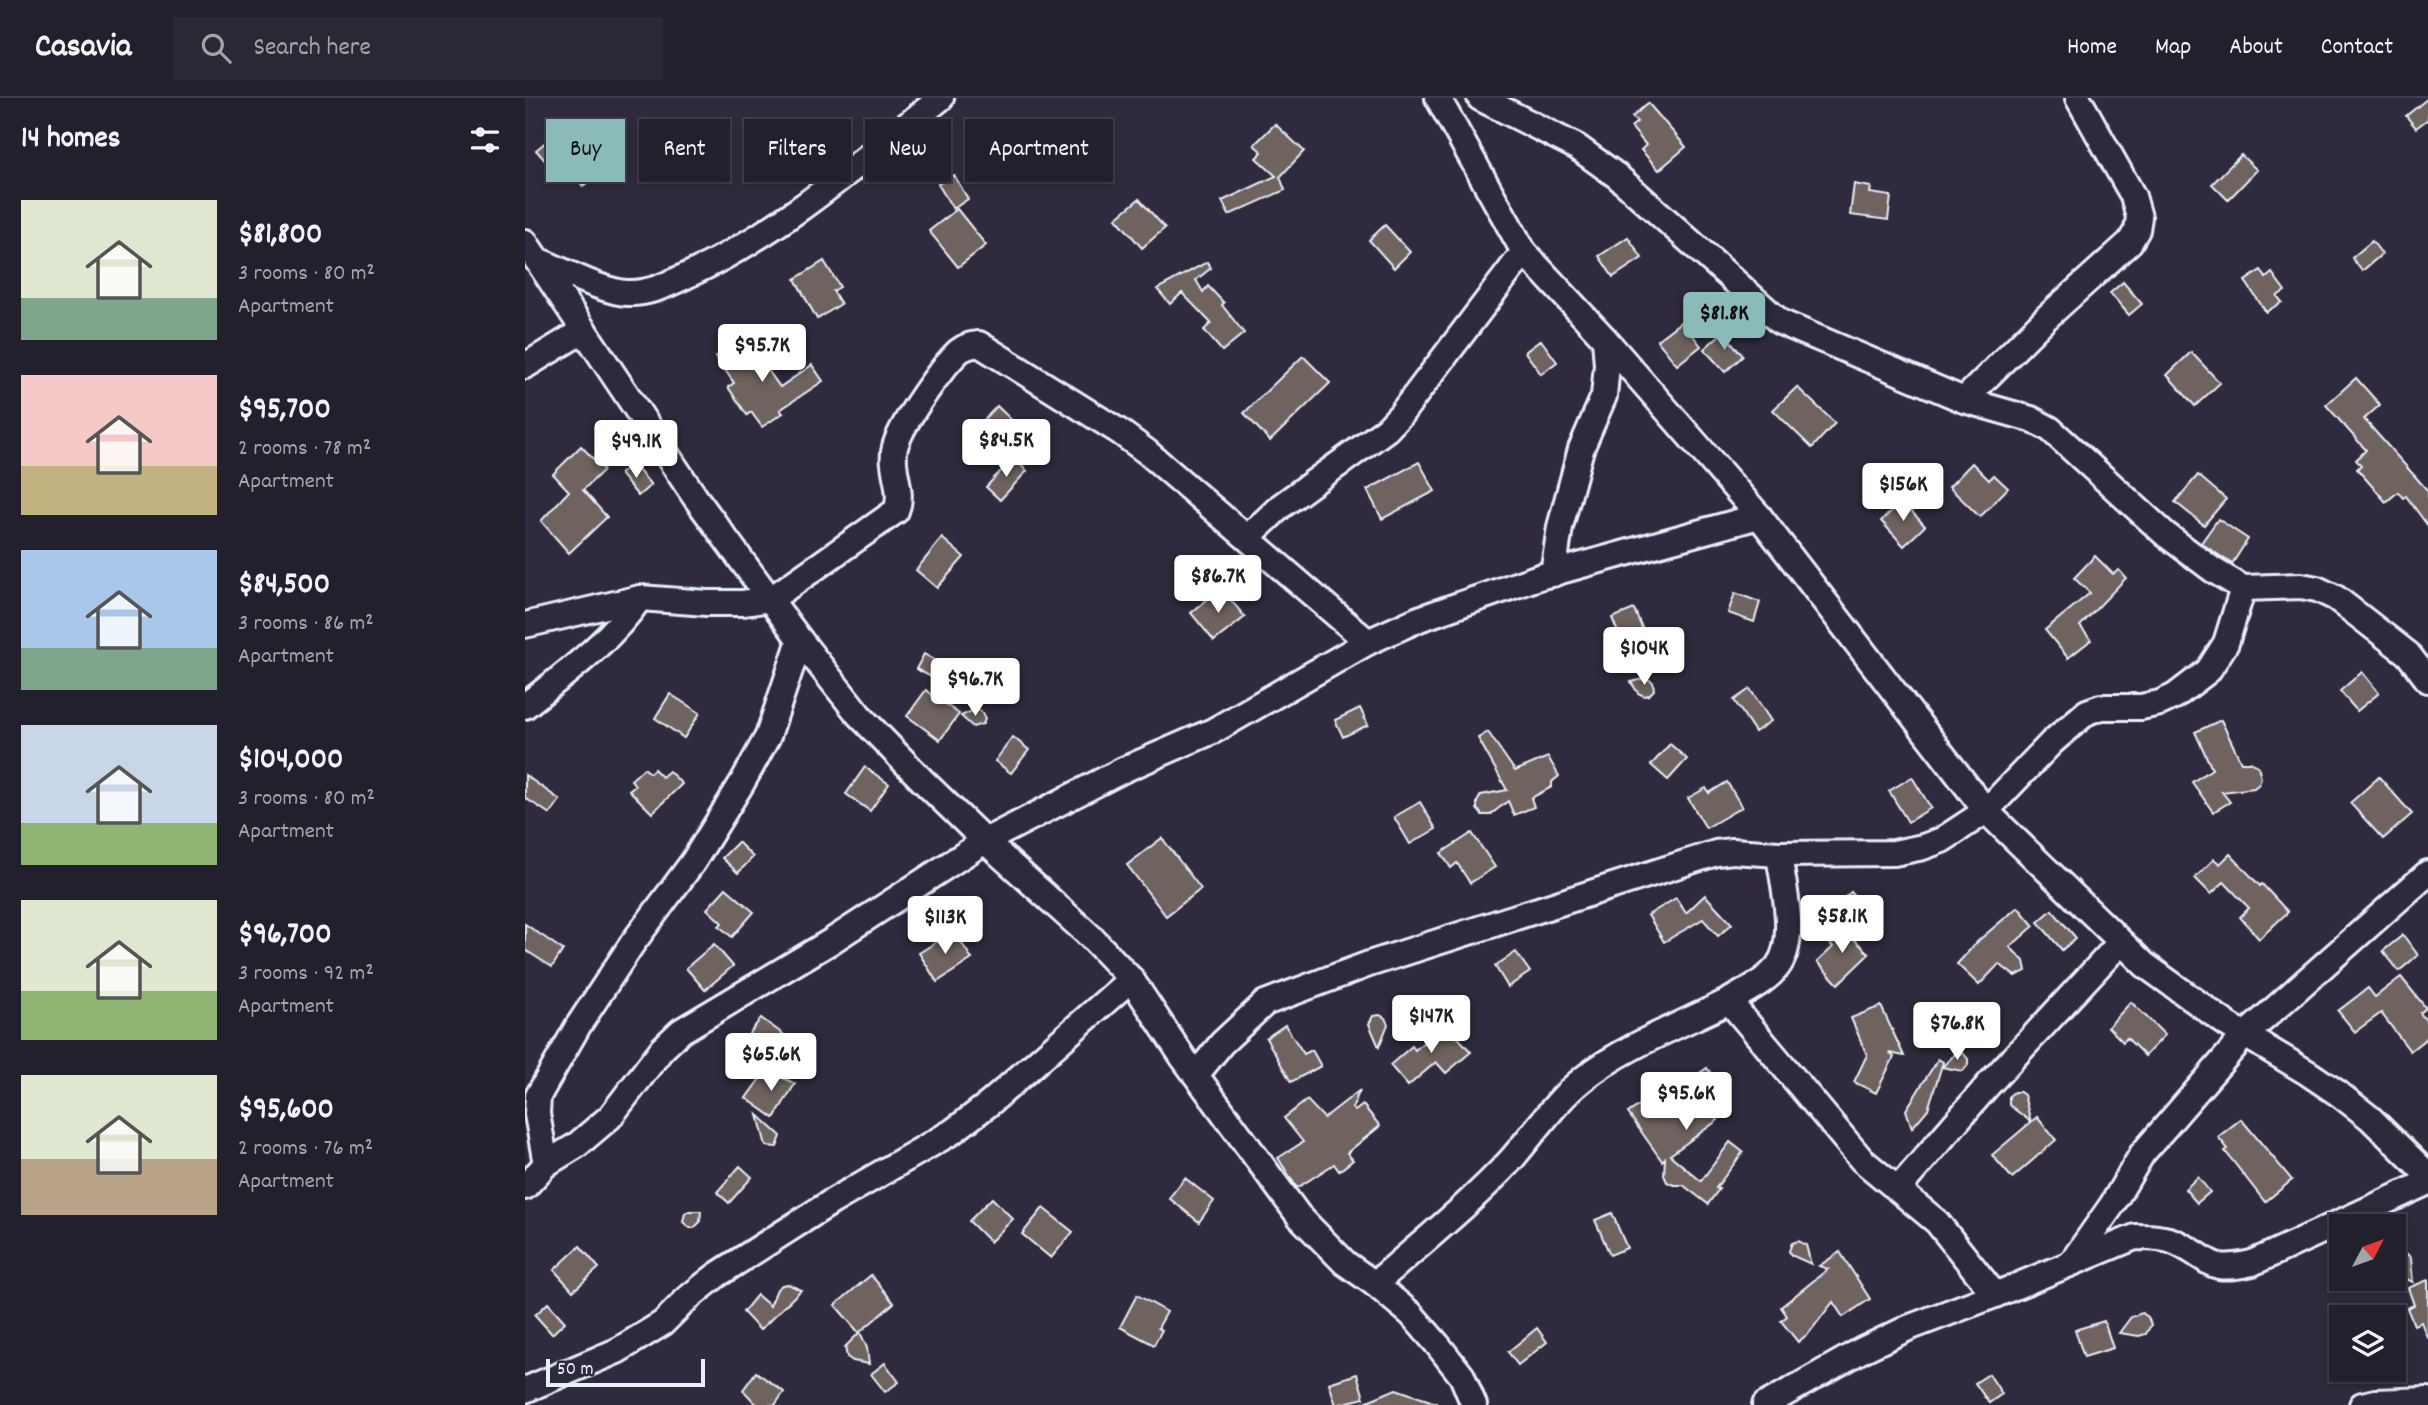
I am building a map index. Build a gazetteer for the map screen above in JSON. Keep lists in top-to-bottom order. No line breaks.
{"scale_bar":"50 m","north":"top right","page":{"header":"Casavia","search":"Search here","nav":["Home","Map","About","Contact"],"heading":"14 homes","chip":["Buy","Rent","Filters","New","Apartment"],"list":[{"name":"$81,800","note":"3 rooms · 80 m² · Apartment"},{"name":"$95,700","note":"2 rooms · 78 m² · Apartment"},{"name":"$84,500","note":"3 rooms · 86 m² · Apartment"},{"name":"$104,000","note":"3 rooms · 80 m² · Apartment"},{"name":"$96,700","note":"3 rooms · 92 m² · Apartment"},{"name":"$95,600","note":"2 rooms · 76 m² · Apartment"}],"price":["$81.8K","$95.7K","$84.5K","$49.1K","$156K","$86.7K","$104K","$96.7K","$58.1K","$113K","$147K","$76.8K","$65.6K","$95.6K"],"scale":"50 m"}}
